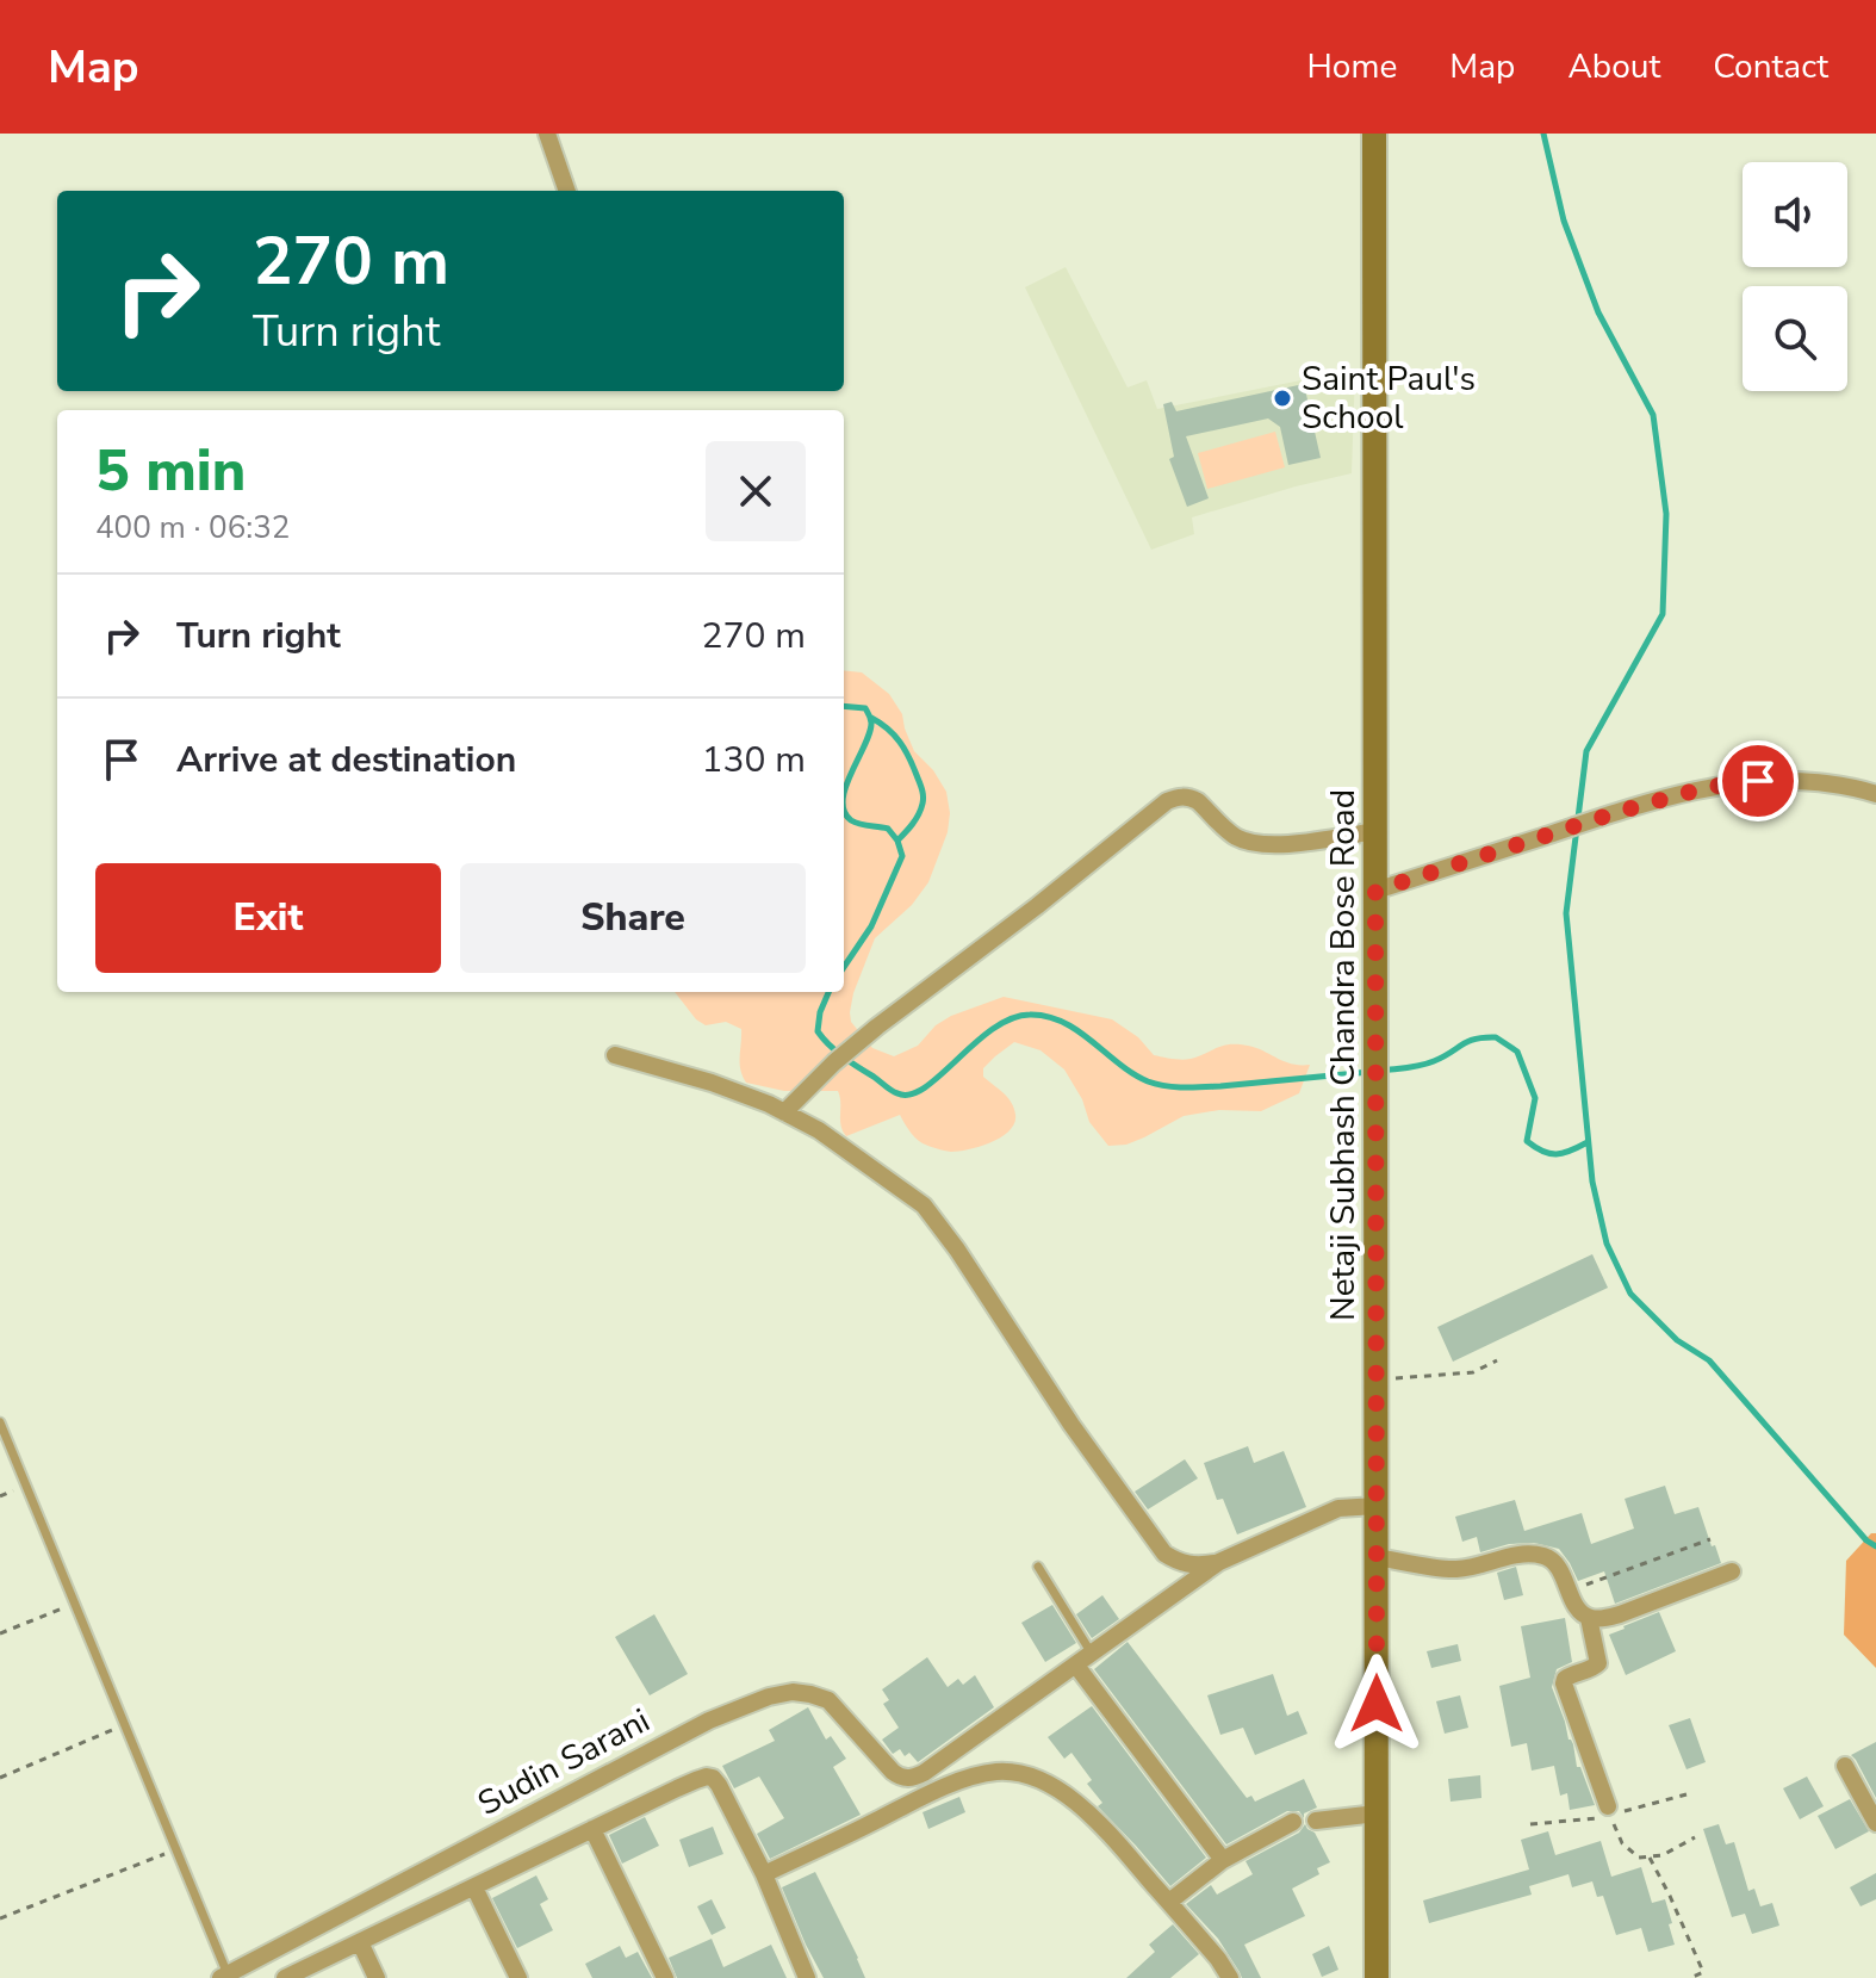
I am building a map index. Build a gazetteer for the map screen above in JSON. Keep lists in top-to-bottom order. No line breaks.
{"streets":{"street":["Netaji Subhash Chandra Bose Road","Sudin Sarani"]},"places":["Saint Paul's School"],"page":{"header":"Map","nav":["Home","Map","About","Contact"],"turn":["270 m","Turn right"],"heading":["5 min","400 m · 06:32"],"list":[{"name":"Turn right","value":"270 m"},{"name":"Arrive at destination","value":"130 m"}],"buttons":["Exit","Share"]}}
